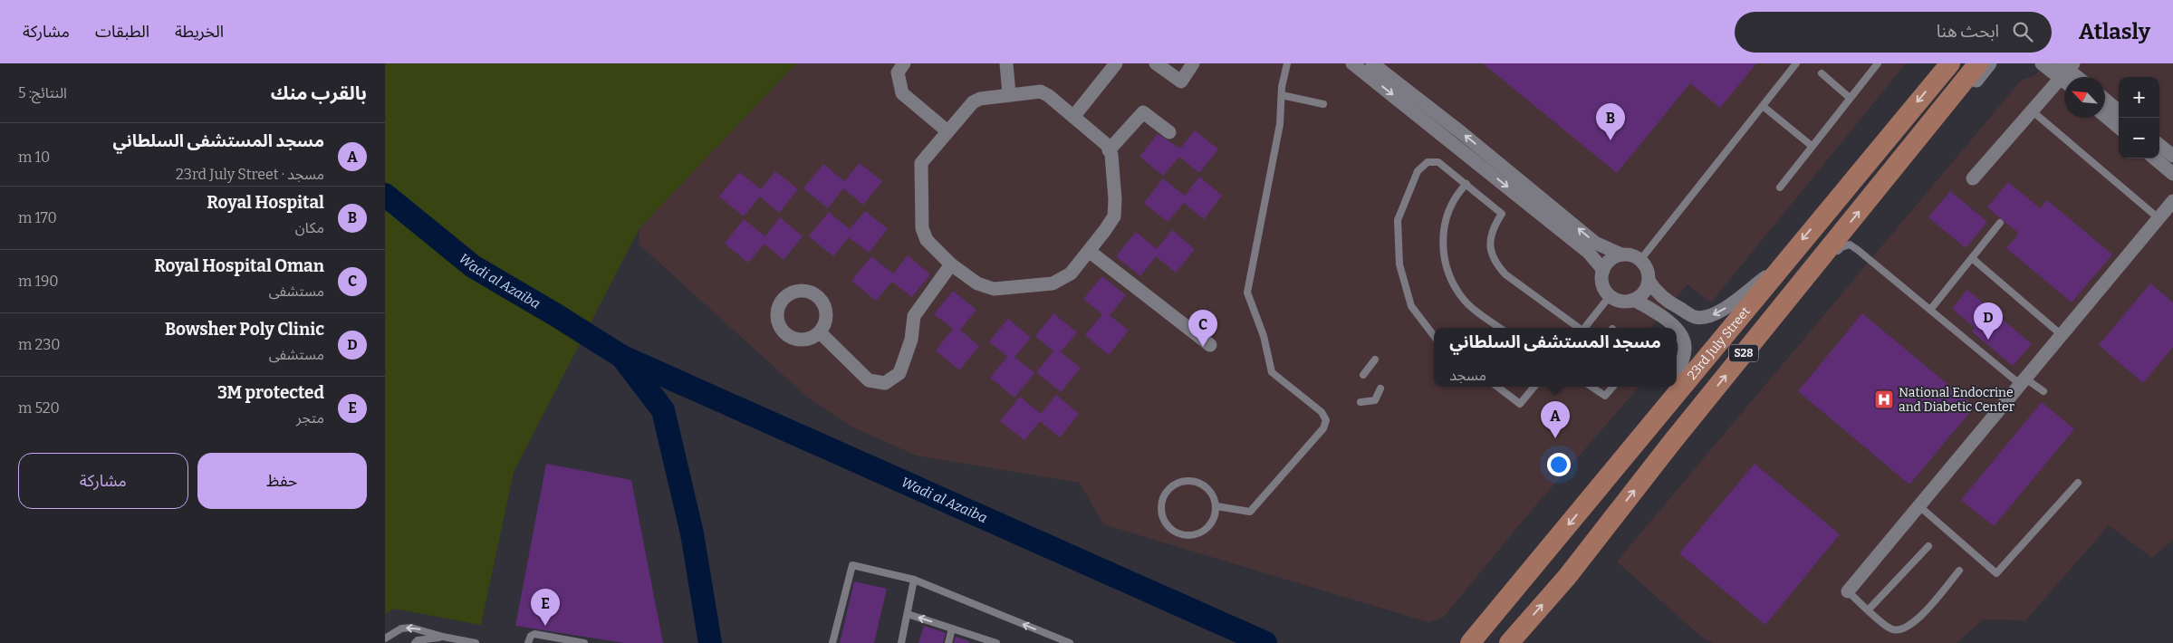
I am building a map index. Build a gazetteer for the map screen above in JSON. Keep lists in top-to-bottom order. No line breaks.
{"streets":{"main road":["23rd July Street","S28"]},"water":["Wadi al Azaiba"],"places":{"hospital":["National Endocrine and Diabetic Center"]},"north":"top left","page":{"header":"Atlasly","search":"ابحث هنا","nav":["الخريطة","الطبقات","مشاركة"],"heading":["بالقرب منك","النتائج: 5"],"map_buttons":["+","−"],"pins":["B","D","C","A","E"],"list":[{"mark":"A","name":"مسجد المستشفى السلطاني","note":"مسجد · 23rd July Street","value":"10 m"},{"mark":"B","name":"Royal Hospital","note":"مكان","value":"170 m"},{"mark":"C","name":"Royal Hospital Oman","note":"مستشفى","value":"190 m"},{"mark":"D","name":"Bowsher Poly Clinic","note":"مستشفى","value":"230 m"},{"mark":"E","name":"3M protected","note":"متجر","value":"520 m"}],"popup":["مسجد المستشفى السلطاني","مسجد"],"buttons":["حفظ","مشاركة"]}}
